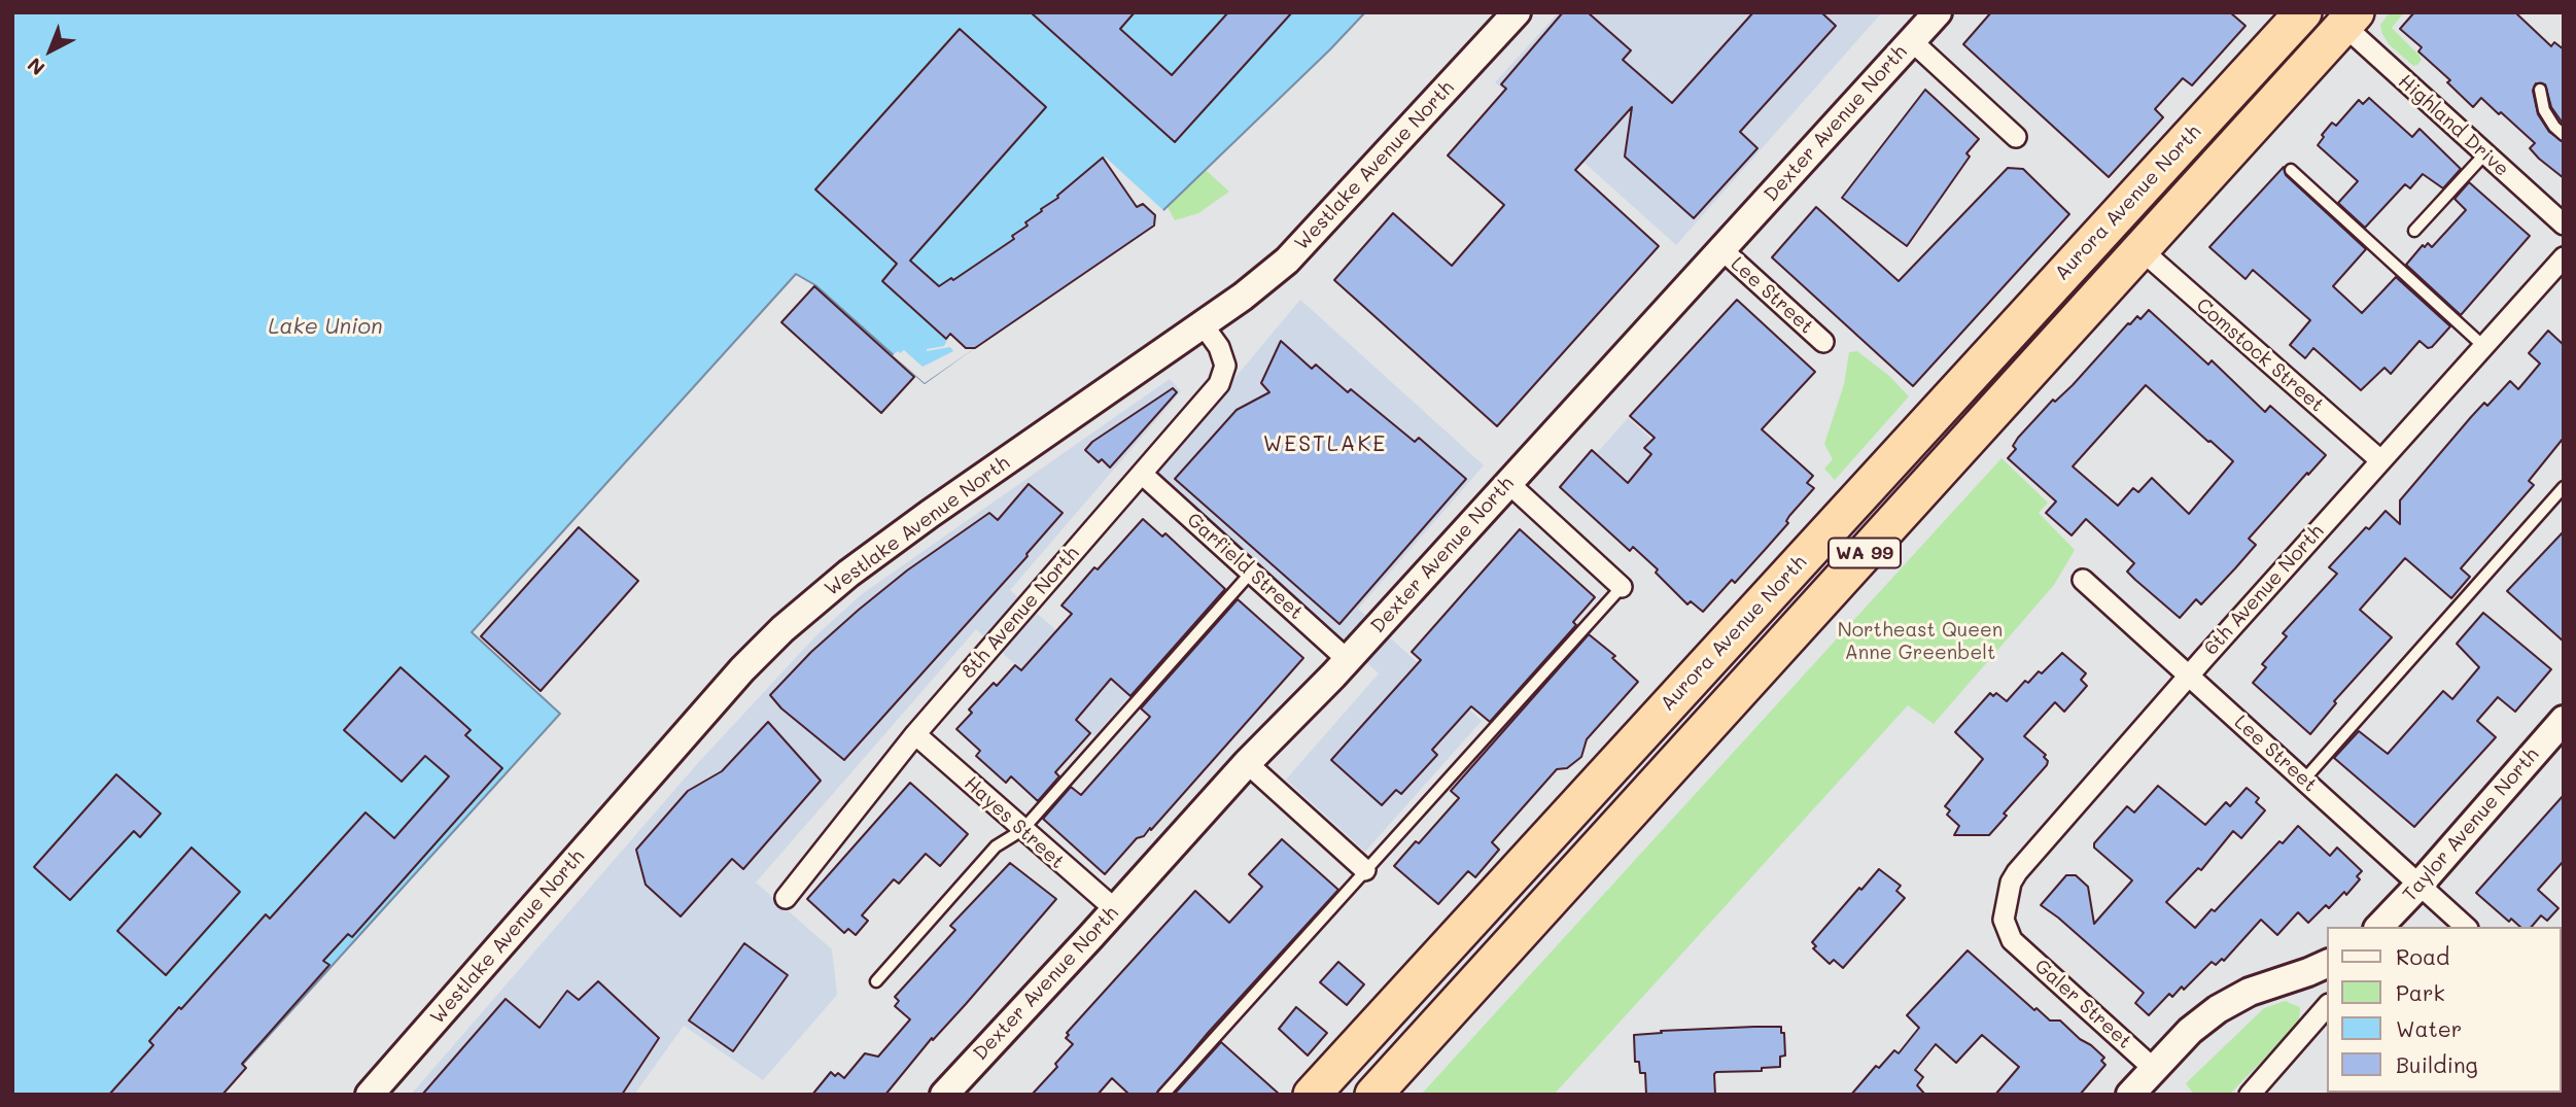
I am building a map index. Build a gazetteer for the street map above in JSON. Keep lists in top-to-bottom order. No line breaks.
{"streets":{"highway":["Aurora Avenue North","WA 99"],"main road":["Dexter Avenue North","Westlake Avenue North","Taylor Avenue North"],"street":["Highland Drive","Lee Street","Comstock Street","Garfield Street","6th Avenue North","8th Avenue North","Hayes Street","Galer Street"]},"crossings":[["Dexter Avenue North","Lee Street"],["Dexter Avenue North","Garfield Street"],["Dexter Avenue North","Hayes Street"],["Highland Drive","Aurora Avenue North"],["Westlake Avenue North","8th Avenue North"],["Aurora Avenue North","Comstock Street"],["Lee Street","6th Avenue North"],["Lee Street","Taylor Avenue North"],["Comstock Street","6th Avenue North"],["Garfield Street","8th Avenue North"],["6th Avenue North","Galer Street"],["8th Avenue North","Hayes Street"]],"districts":["WESTLAKE"],"water":["Lake Union"],"parks":["Northeast Queen Anne Greenbelt"],"legend":["Road","Park","Water","Building"],"north":"bottom left"}
